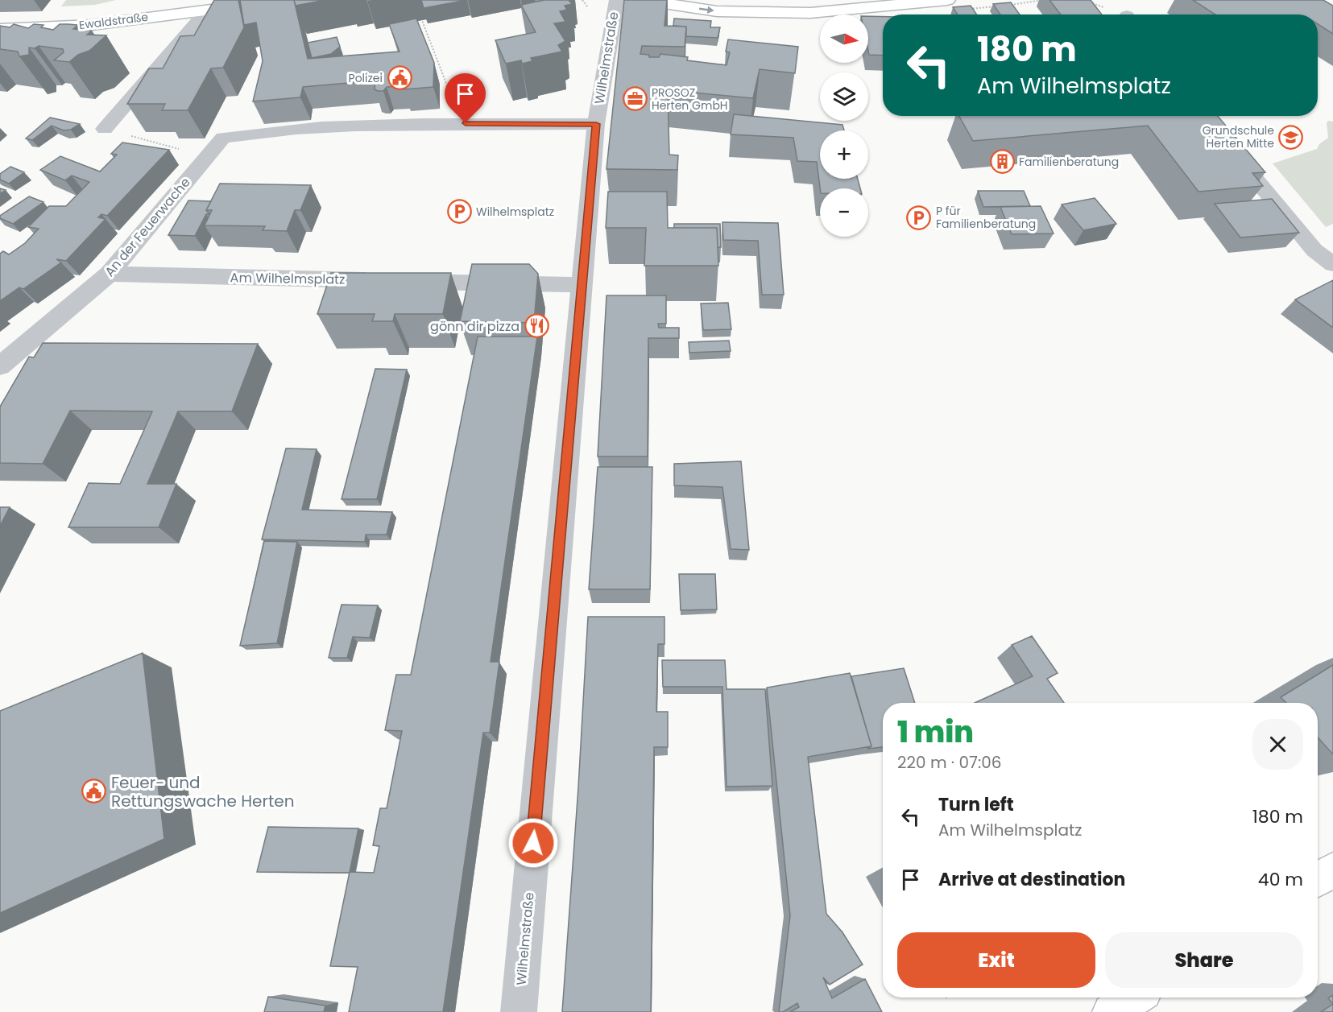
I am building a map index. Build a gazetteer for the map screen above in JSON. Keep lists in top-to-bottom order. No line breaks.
{"streets":{"main road":["Ewaldstraße"],"street":["Wilhelmstraße","An der Feuerwache","Am Wilhelmsplatz"]},"crossings":[["Wilhelmstraße","Am Wilhelmsplatz"],["An der Feuerwache","Am Wilhelmsplatz"]],"places":{"public building":["Polizei","Feuer- und Rettungswache Herten"],"office":["PROSOZ Herten GmbH"],"school or university":["Grundschule Herten Mitte"],"building":["Familienberatung"],"parking":["Wilhelmsplatz","P für Familienberatung"],"restaurant":["gönn dir pizza"]},"north":"right","page":{"map_buttons":["+","−"],"turn":["180 m","Am Wilhelmsplatz"],"heading":["1 min","220 m · 07:06"],"list":[{"name":"Turn left","note":"Am Wilhelmsplatz","value":"180 m"},{"name":"Arrive at destination","value":"40 m"}],"buttons":["Exit","Share"]}}
